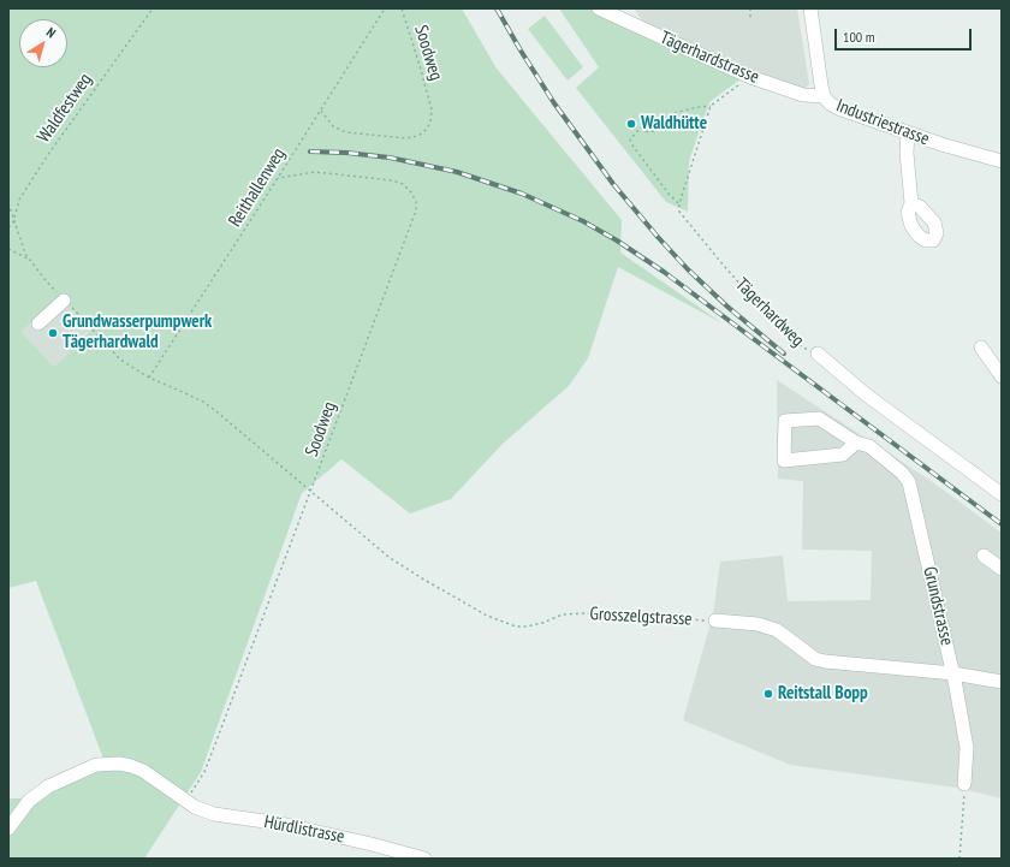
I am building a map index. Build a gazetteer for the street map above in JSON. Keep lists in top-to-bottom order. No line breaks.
{"streets":{"street":["Tägerhardstrasse","Industriestrasse","Tägerhardweg","Grundstrasse","Grosszelgstrasse","Hürdlistrasse"],"path":["Soodweg","Waldfestweg","Reithallenweg"]},"crossings":[["Soodweg","Reithallenweg"],["Soodweg","Grosszelgstrasse"],["Soodweg","Hürdlistrasse"],["Tägerhardstrasse","Industriestrasse"],["Reithallenweg","Grosszelgstrasse"],["Grundstrasse","Grosszelgstrasse"]],"places":["Waldhütte","Grundwasserpumpwerk Tägerhardwald","Reitstall Bopp"],"scale_bar":"100 m","north":"top right"}
